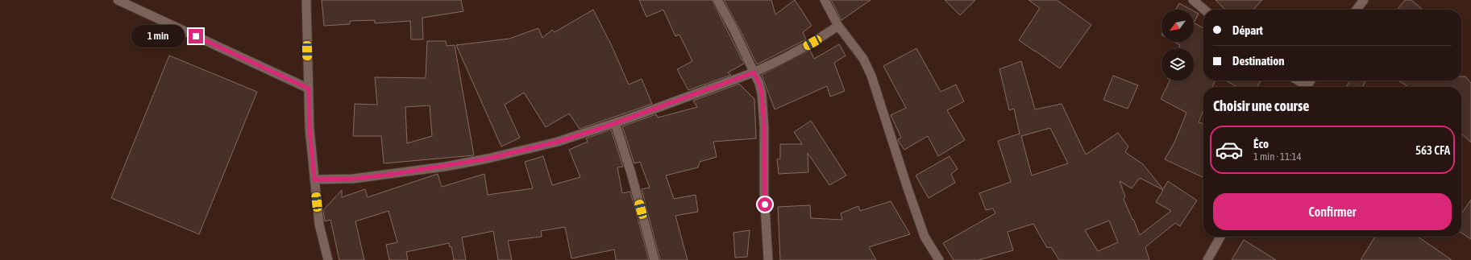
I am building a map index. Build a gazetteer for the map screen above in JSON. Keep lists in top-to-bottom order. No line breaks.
{"north":"bottom left","page":{"banner":["Départ","Destination"],"bubble":"1 min","heading":"Choisir une course","list":[{"name":"Éco","note":"1 min · 11:14","value":"563 CFA"}],"buttons":"Confirmer"}}
